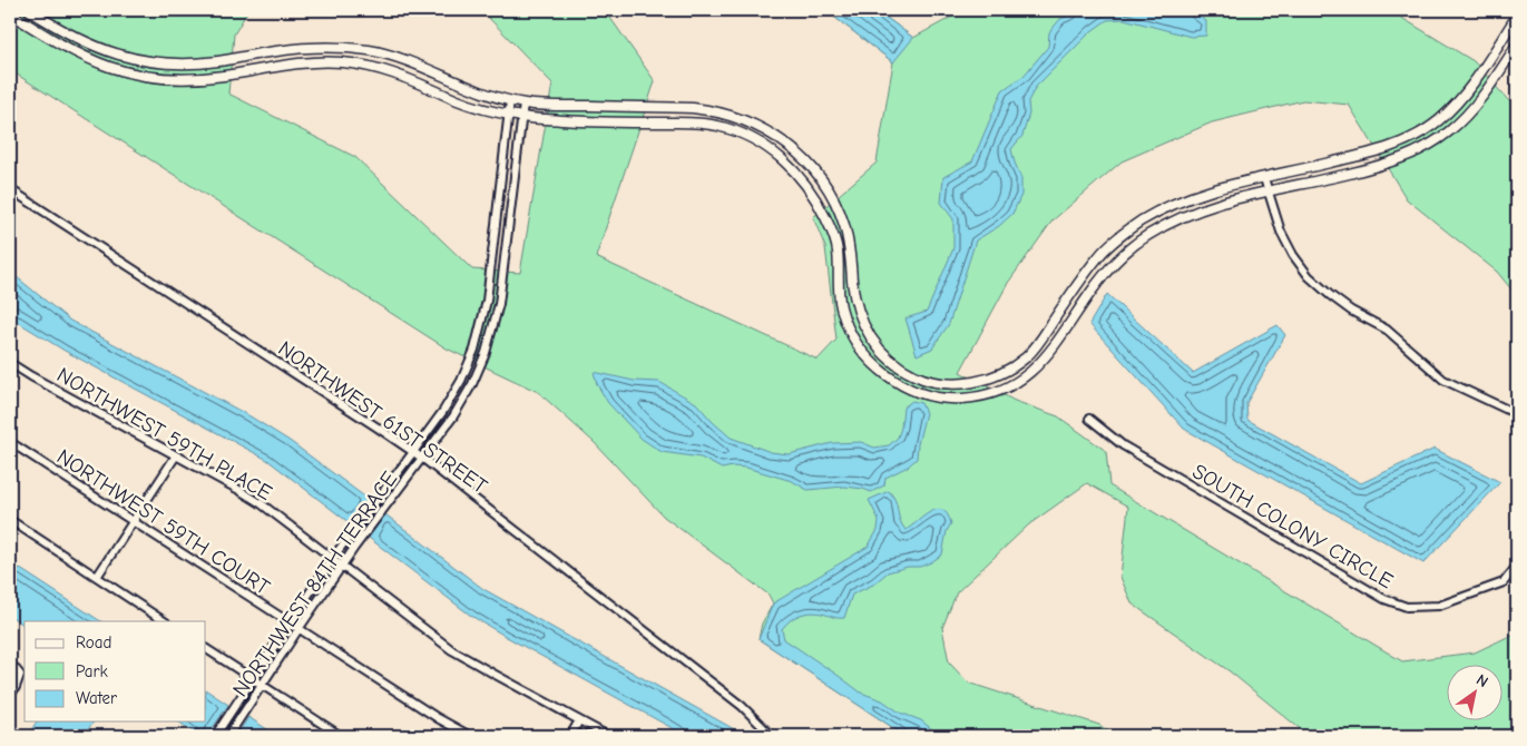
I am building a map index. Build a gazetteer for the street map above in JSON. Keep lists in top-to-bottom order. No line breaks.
{"streets":{"street":["NORTHWEST 61ST STREET","NORTHWEST 59TH PLACE","NORTHWEST 59TH COURT","SOUTH COLONY CIRCLE","NORTHWEST 84TH TERRACE"]},"crossings":[["NORTHWEST 61ST STREET","NORTHWEST 84TH TERRACE"],["NORTHWEST 59TH PLACE","NORTHWEST 84TH TERRACE"],["NORTHWEST 59TH COURT","NORTHWEST 84TH TERRACE"]],"legend":["Road","Park","Water"],"north":"top right"}
